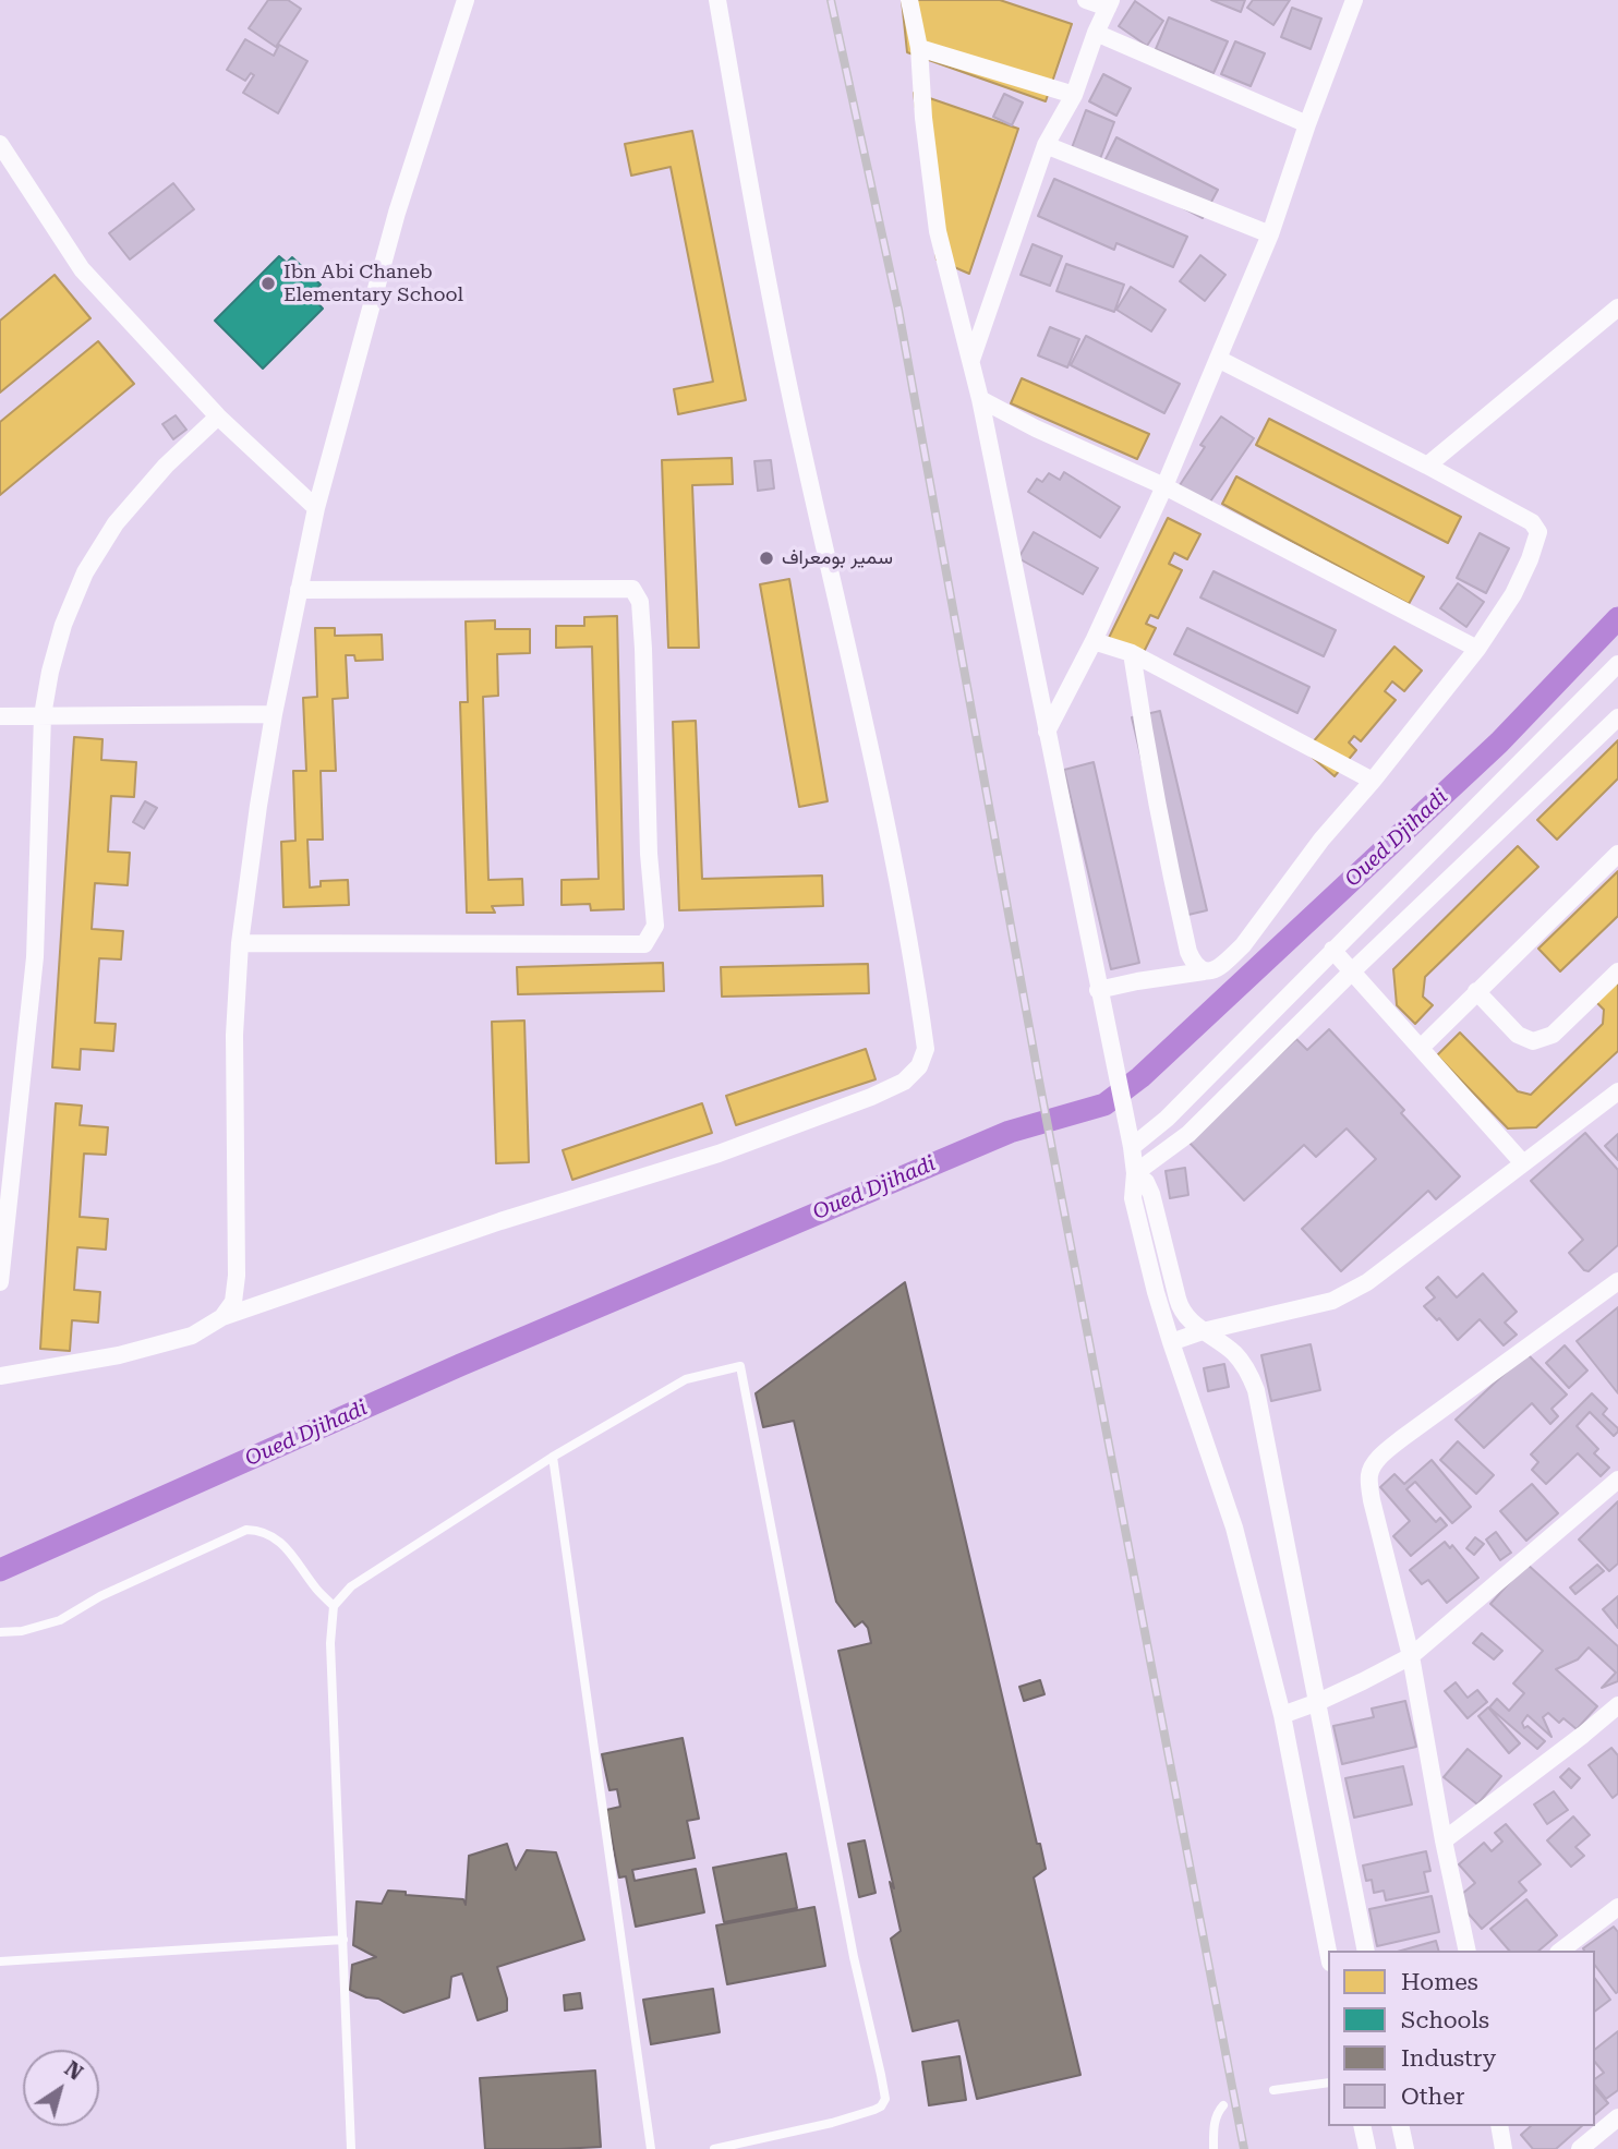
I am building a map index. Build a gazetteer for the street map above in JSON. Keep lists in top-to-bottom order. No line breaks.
{"water":["Oued Djihadi"],"places":["Ibn Abi Chaneb Elementary School","سمير بومعراف"],"legend":["Homes","Schools","Industry","Other"],"north":"top right"}
